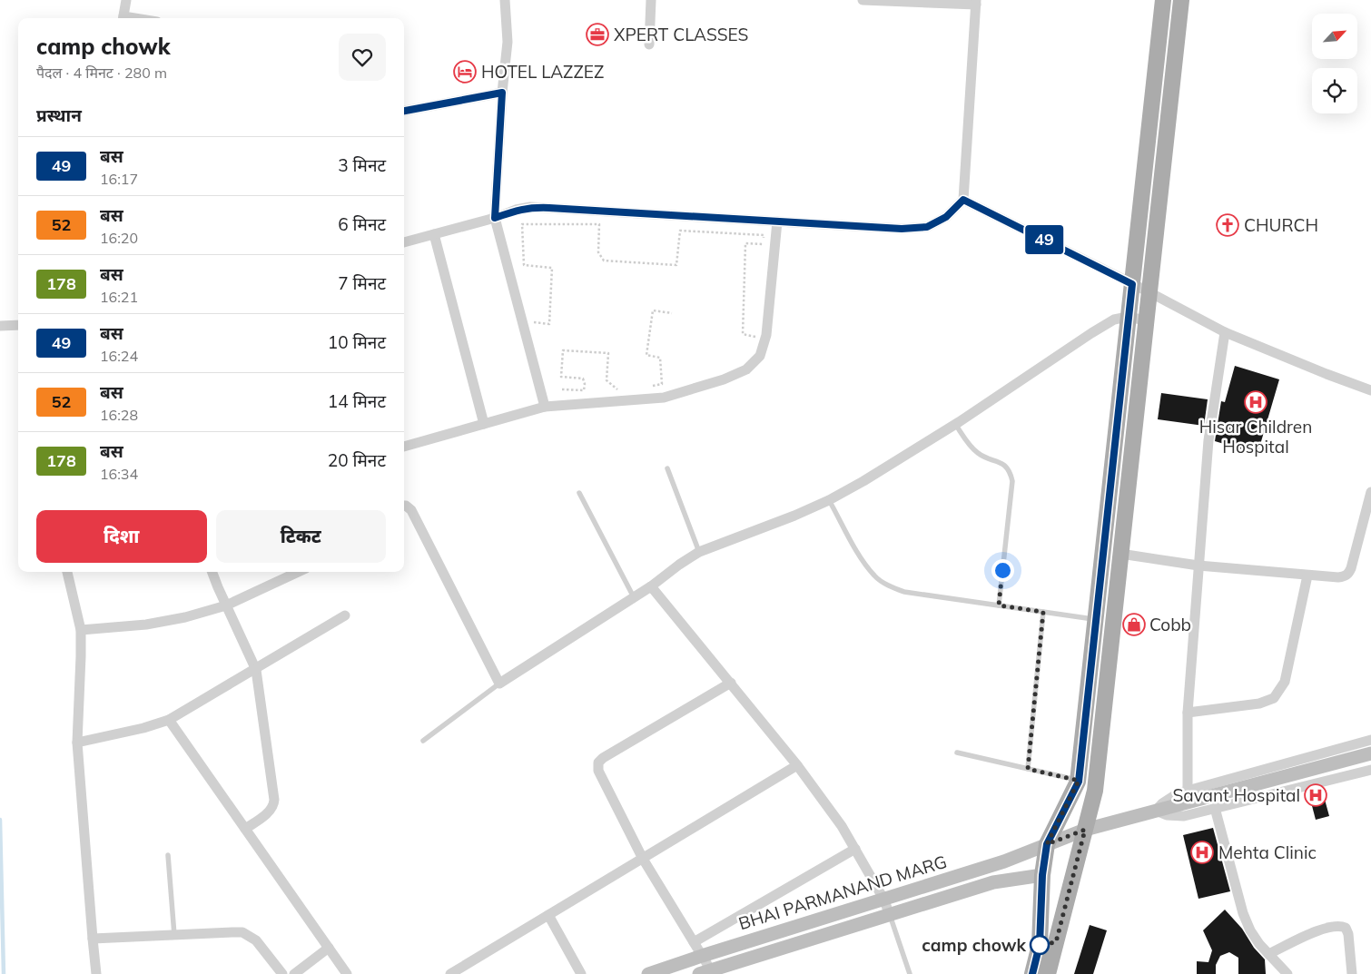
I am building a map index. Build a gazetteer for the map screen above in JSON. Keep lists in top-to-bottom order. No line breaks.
{"streets":{"street":["BHAI PARMANAND MARG"]},"places":{"office":["XPERT CLASSES"],"hotel":["HOTEL LAZZEZ"],"church":["CHURCH"],"hospital":["Hisar Children Hospital","Savant Hospital","Mehta Clinic"],"shop":["Cobb"],"other":["camp chowk"]},"lines":["bus line 49"],"north":"top right","page":{"on_map":"49","heading":[["camp chowk","पैदल · 4 मिनट · 280 m"],"प्रस्थान"],"list":[{"mark":"49","name":"बस","note":"16:17","value":"3 मिनट"},{"mark":"52","name":"बस","note":"16:20","value":"6 मिनट"},{"mark":"178","name":"बस","note":"16:21","value":"7 मिनट"},{"mark":"49","name":"बस","note":"16:24","value":"10 मिनट"},{"mark":"52","name":"बस","note":"16:28","value":"14 मिनट"},{"mark":"178","name":"बस","note":"16:34","value":"20 मिनट"}],"buttons":["दिशा","टिकट"]}}
